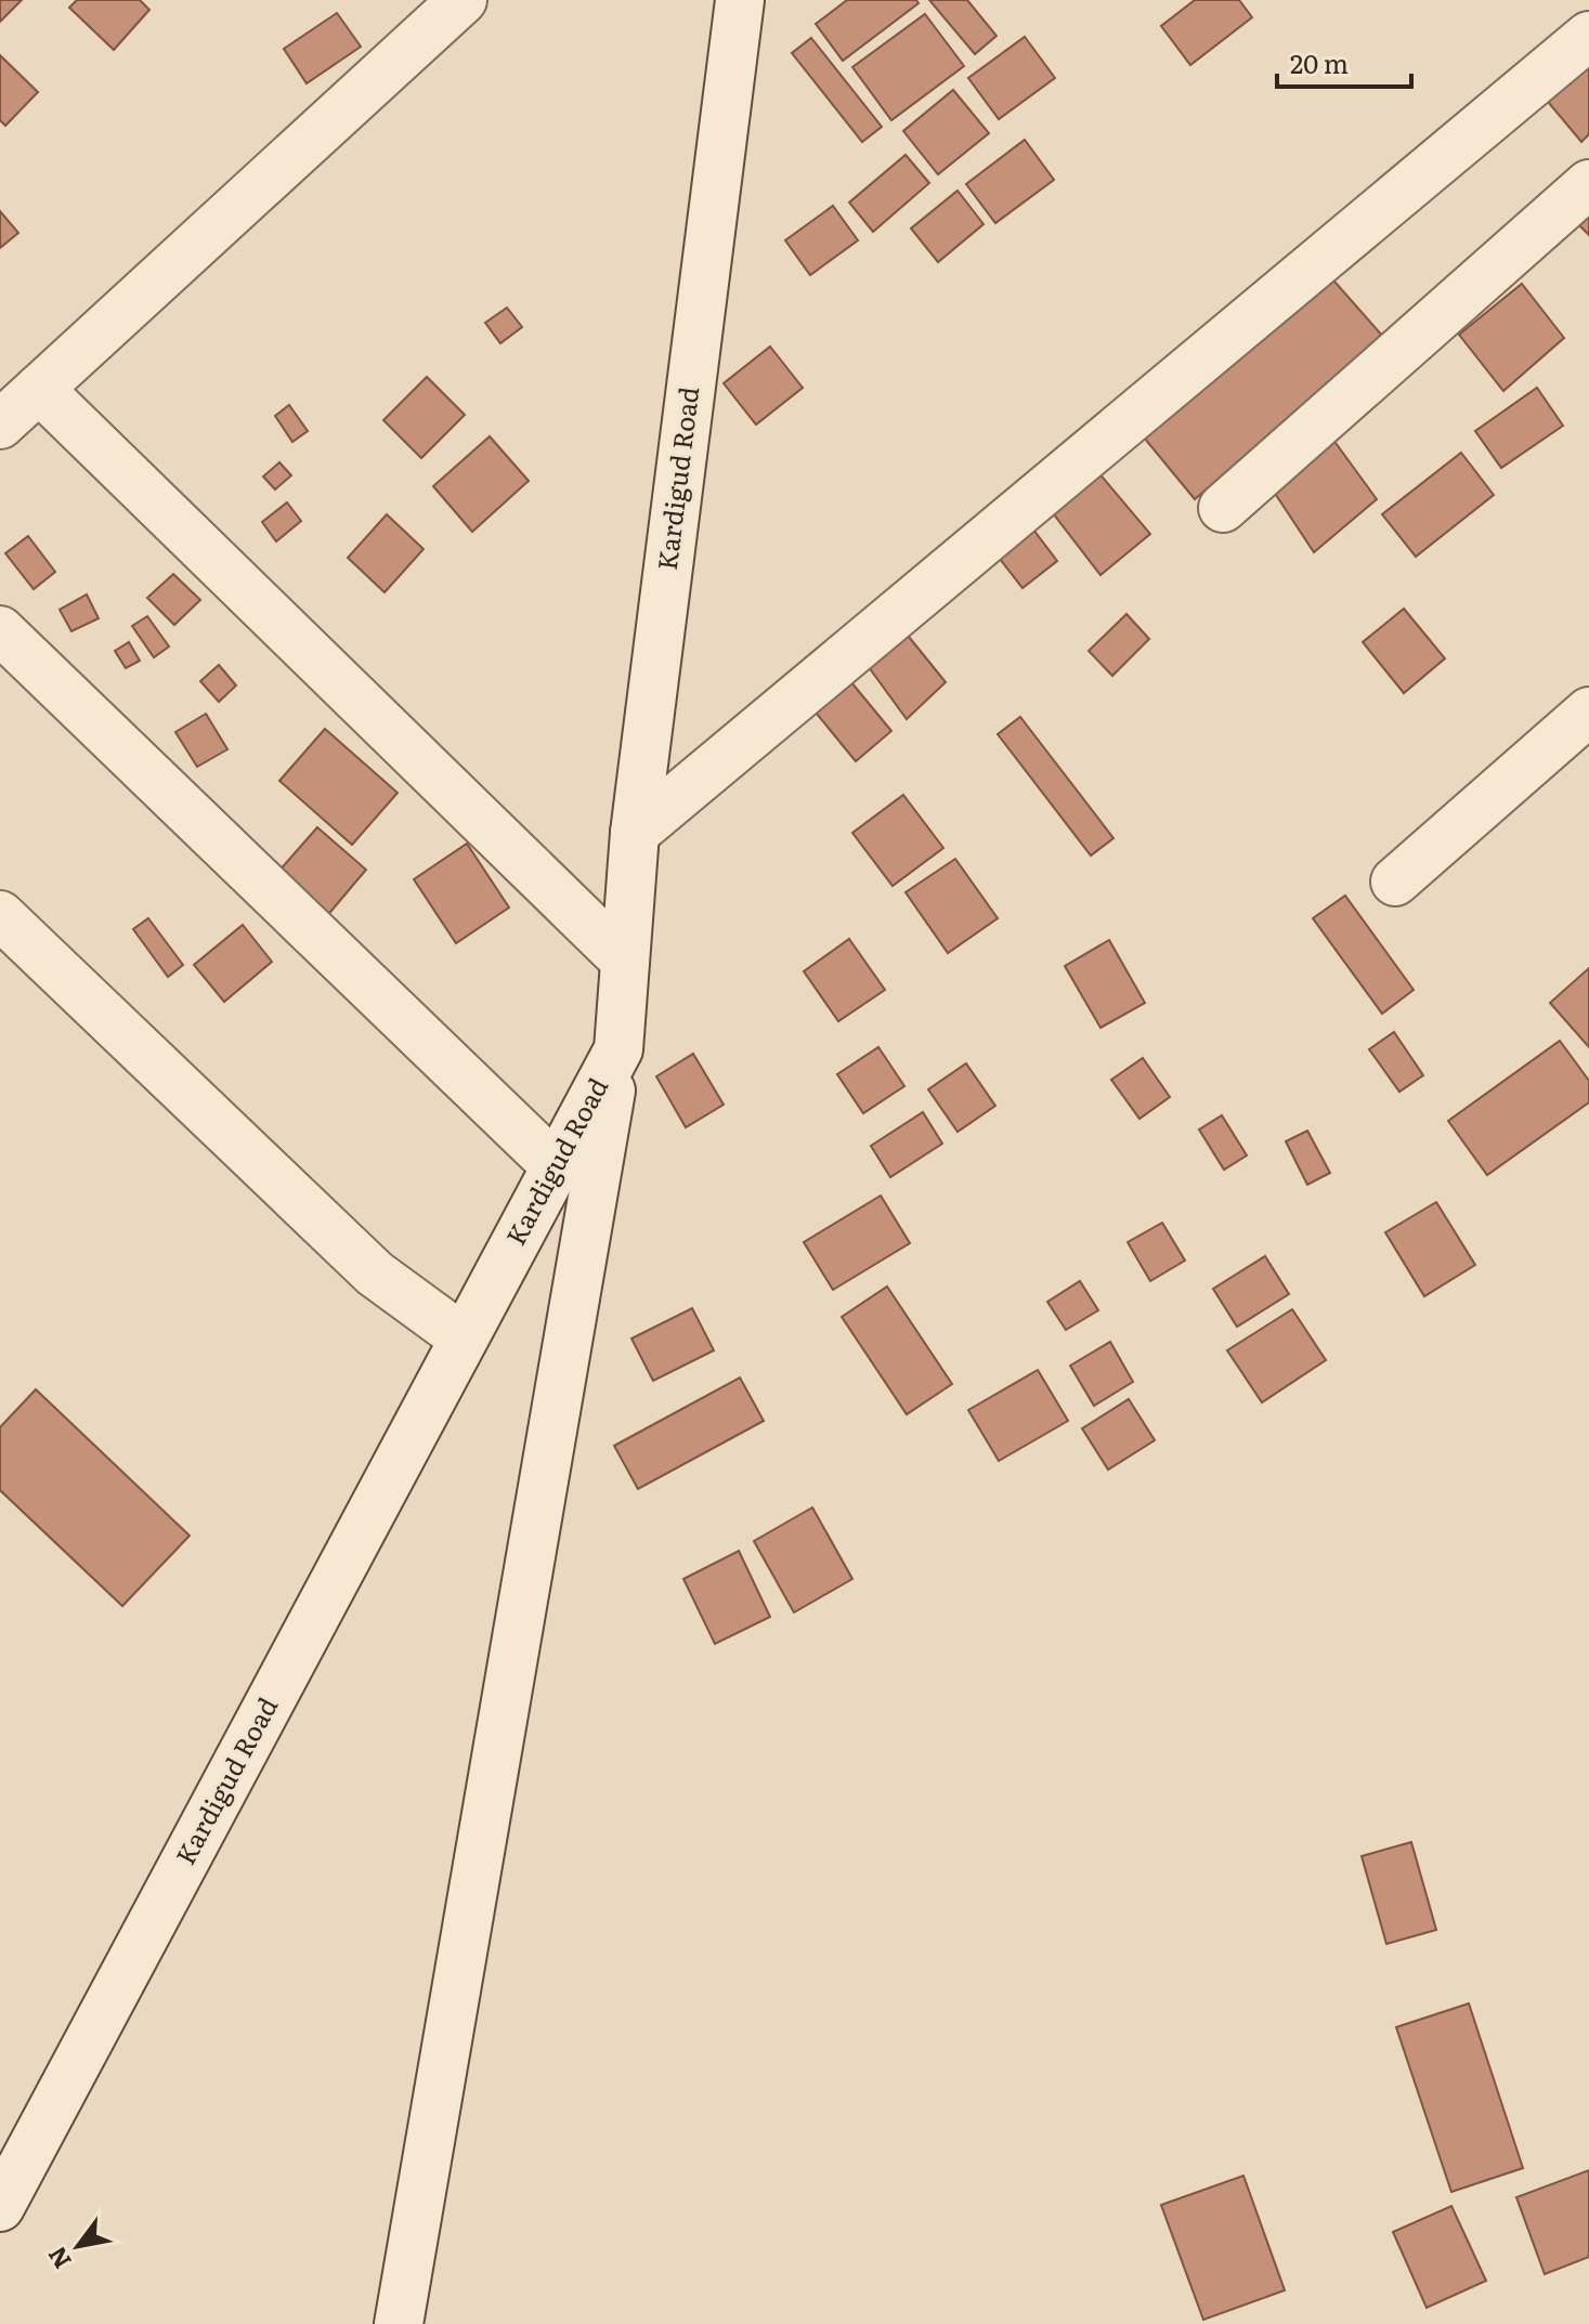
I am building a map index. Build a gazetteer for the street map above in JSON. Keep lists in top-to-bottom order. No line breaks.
{"streets":{"street":["Kardigud Road"]},"scale_bar":"20 m","north":"bottom left"}
